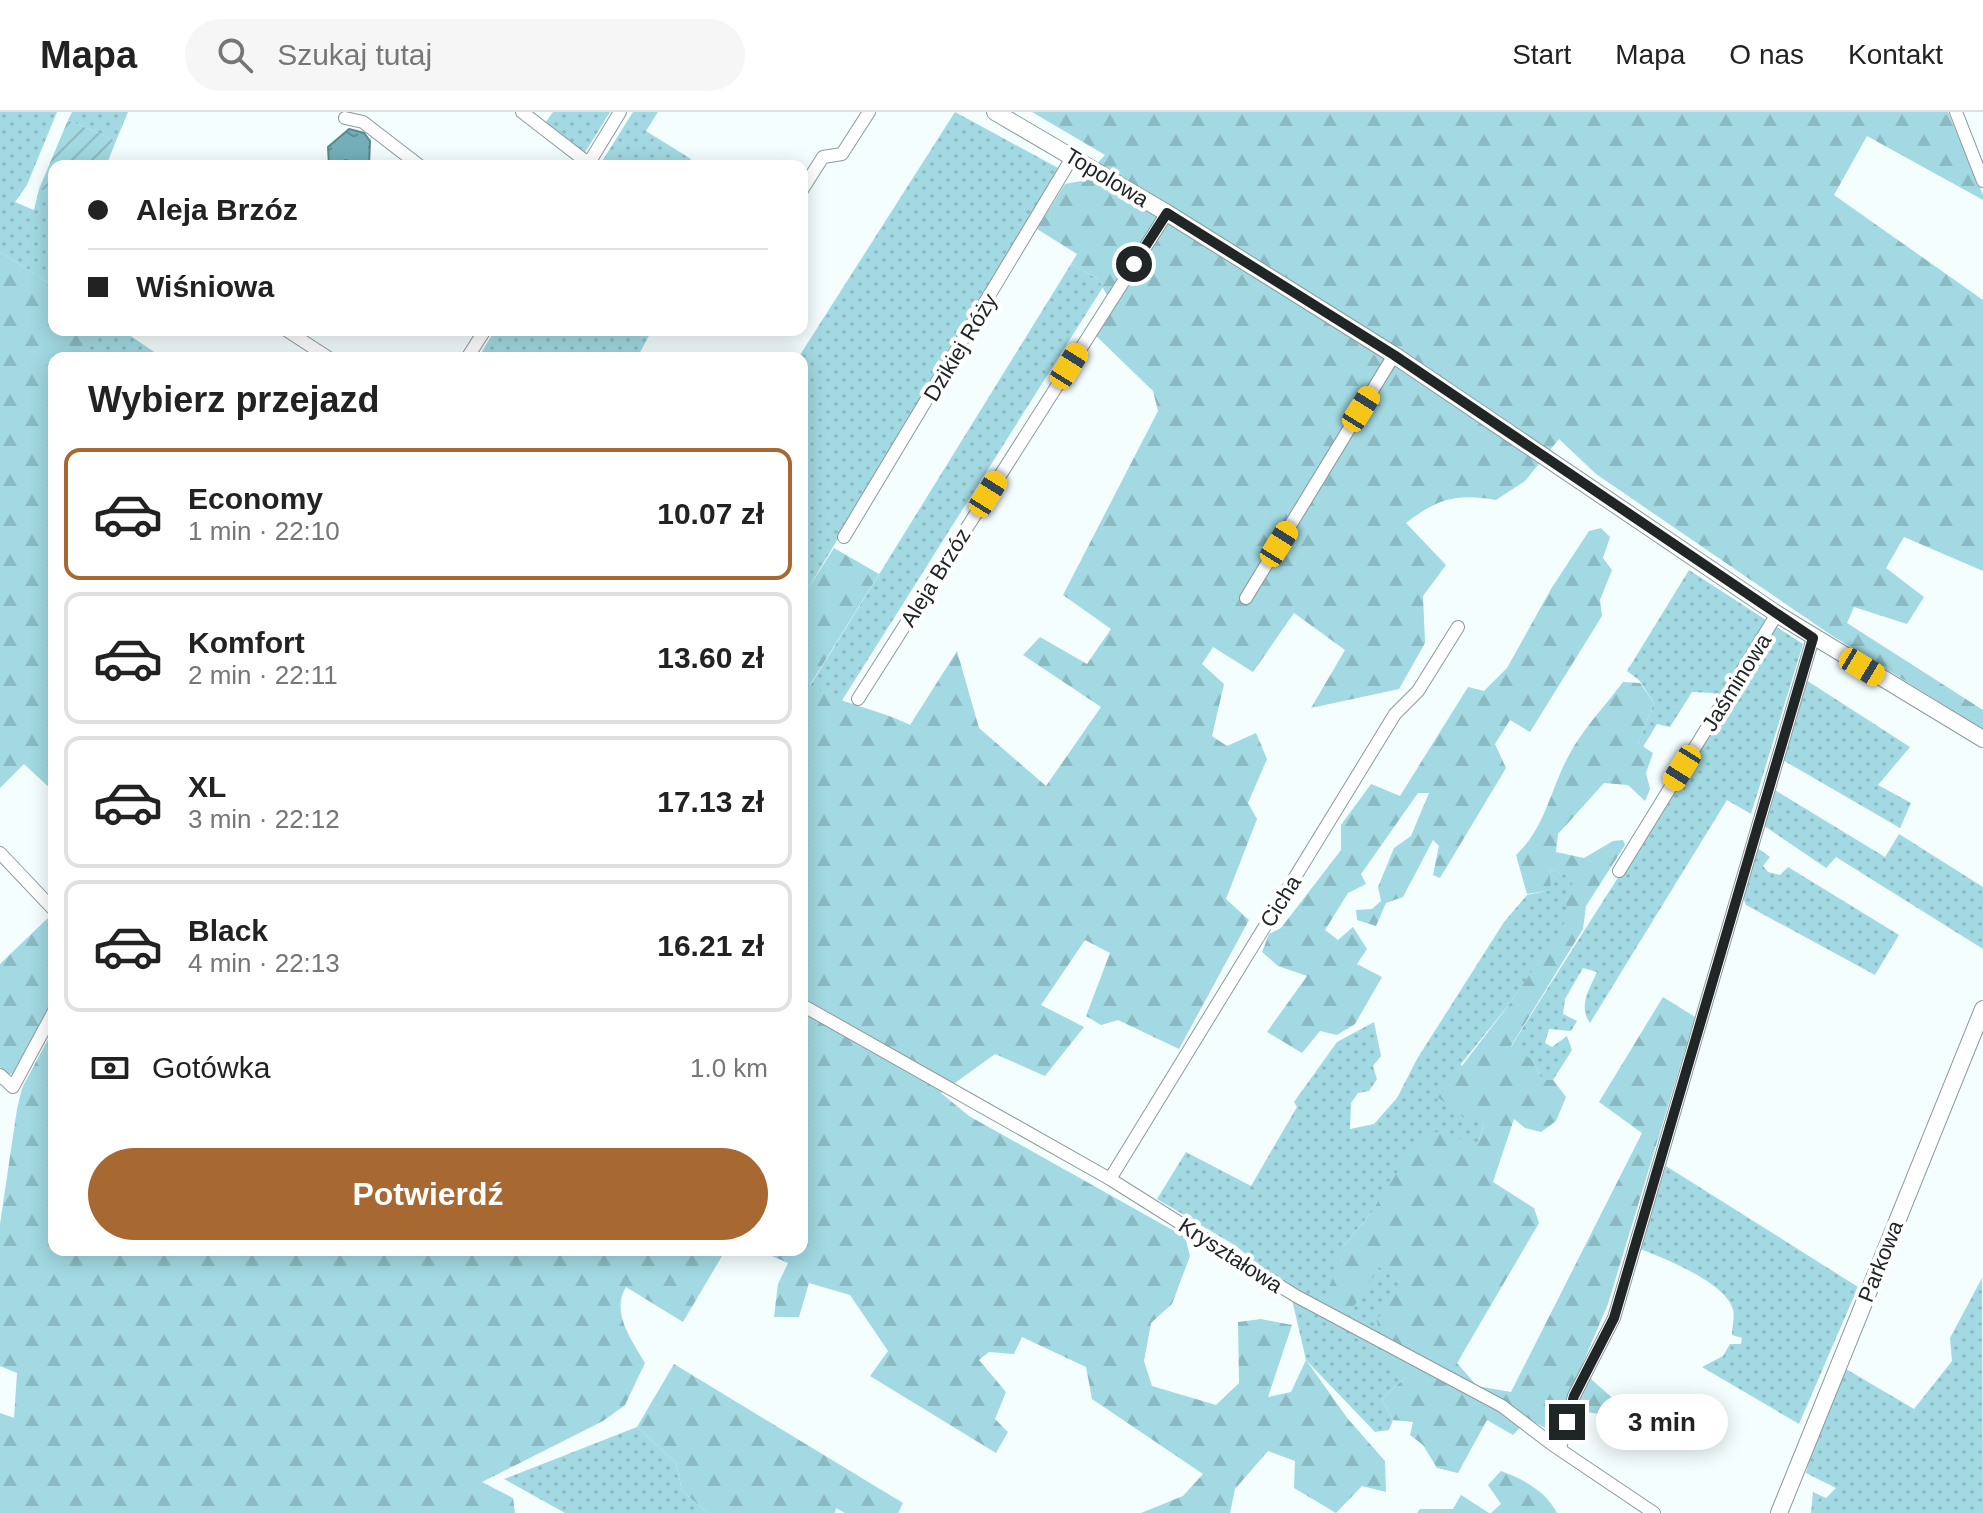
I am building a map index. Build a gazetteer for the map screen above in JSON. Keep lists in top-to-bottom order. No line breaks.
{"streets":{"street":["Topolowa","Dzikiej Róży","Aleja Brzóz","Jaśminowa","Cicha","Kryształowa","Parkowa"]},"crossings":[["Topolowa","Dzikiej Róży"],["Topolowa","Aleja Brzóz"],["Topolowa","Jaśminowa"],["Cicha","Kryształowa"]],"page":{"header":"Mapa","search":"Szukaj tutaj","nav":["Start","Mapa","O nas","Kontakt"],"banner":["Aleja Brzóz","Wiśniowa"],"heading":"Wybierz przejazd","list":[{"name":"Economy","note":"1 min · 22:10","value":"10.07 zł"},{"name":"Komfort","note":"2 min · 22:11","value":"13.60 zł"},{"name":"XL","note":"3 min · 22:12","value":"17.13 zł"},{"name":"Black","note":"4 min · 22:13","value":"16.21 zł"}],"pay":["Gotówka","1.0 km"],"buttons":"Potwierdź","bubble":"3 min"}}
